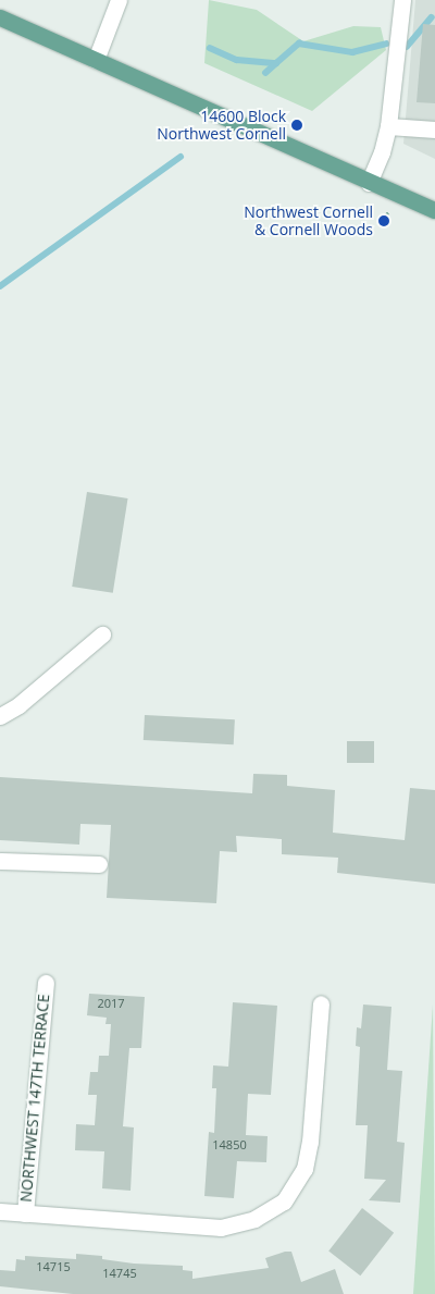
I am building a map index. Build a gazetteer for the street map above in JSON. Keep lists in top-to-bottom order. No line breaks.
{"streets":{"street":["NORTHWEST 147TH TERRACE"]},"places":["14600 Block Northwest Cornell","Northwest Cornell & Cornell Woods"],"house_numbers":["2017","14850","14715","14745"]}
